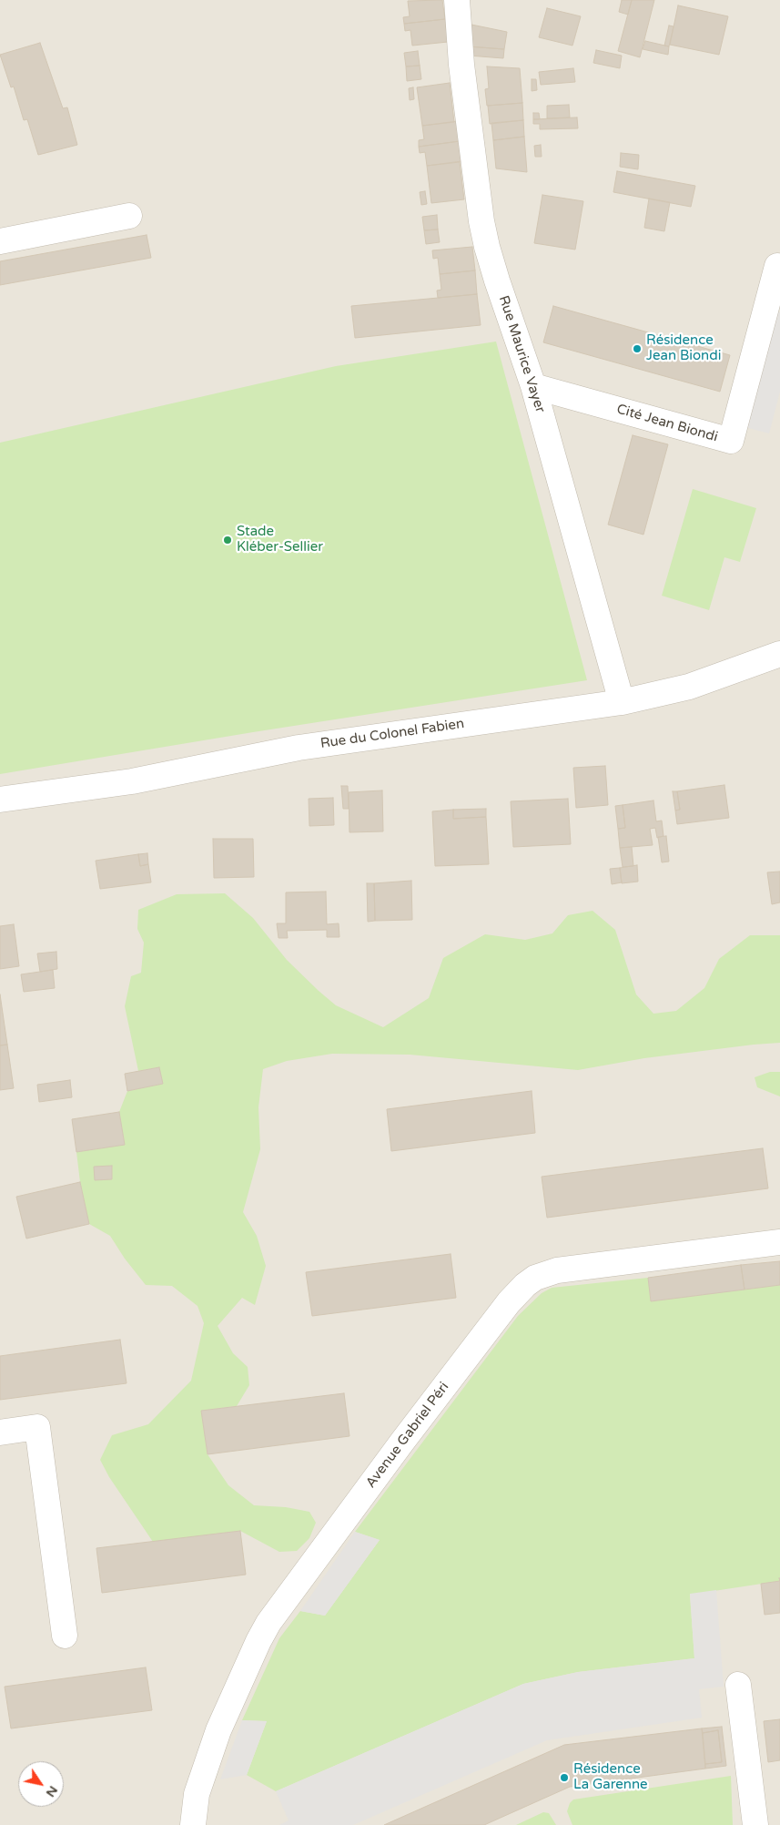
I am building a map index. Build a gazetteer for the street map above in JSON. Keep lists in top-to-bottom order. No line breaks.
{"streets":{"street":["Rue Maurice Vayer","Cité Jean Biondi","Rue du Colonel Fabien","Avenue Gabriel Péri"]},"crossings":[["Rue Maurice Vayer","Cité Jean Biondi"],["Rue Maurice Vayer","Rue du Colonel Fabien"]],"places":["Résidence Jean Biondi","Stade Kléber-Sellier","Résidence La Garenne"],"north":"bottom right"}
